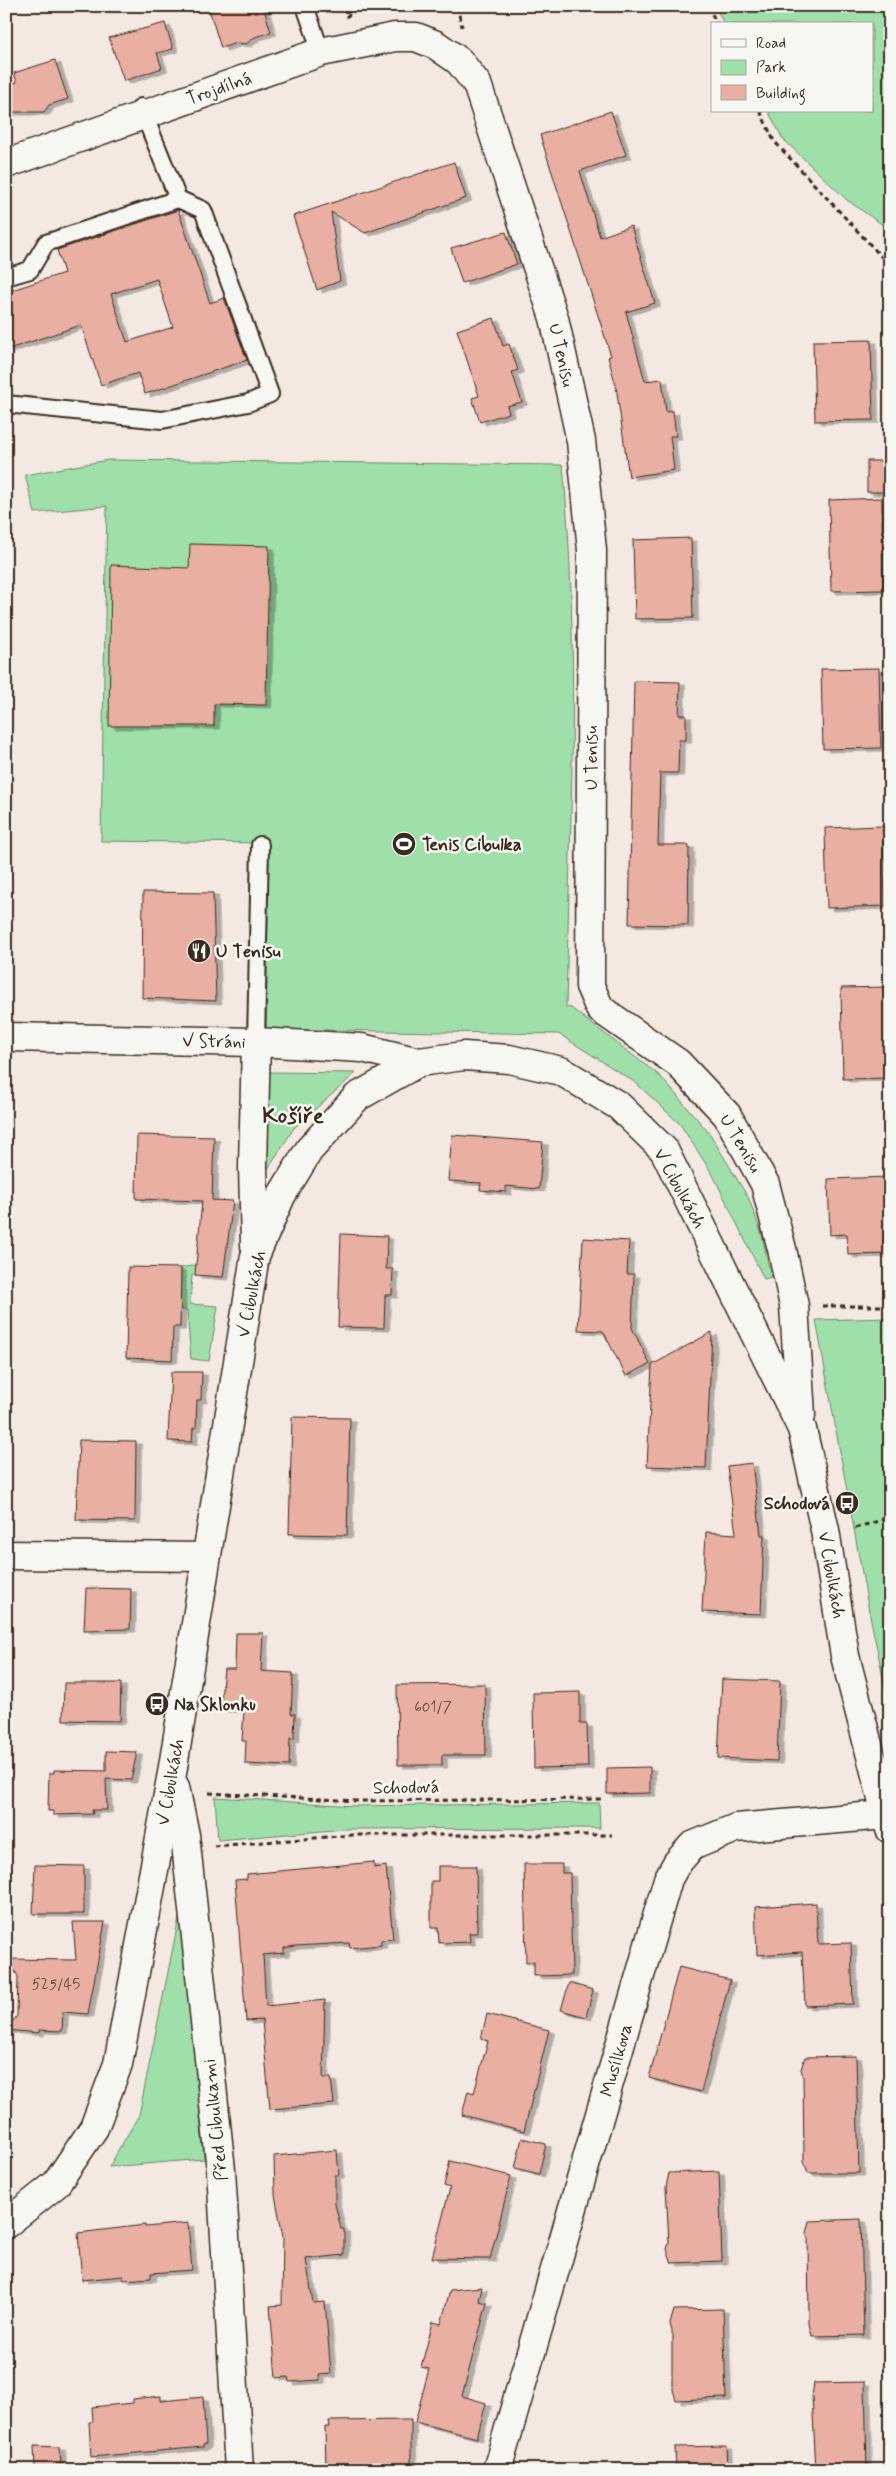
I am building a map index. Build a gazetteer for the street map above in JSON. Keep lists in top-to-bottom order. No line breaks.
{"streets":{"street":["Trojdílná","U Tenisu","V Stráni","V Cibulkách","Musílkova","Před Cibulkami"],"path":["Schodová"]},"crossings":[["Trojdílná","U Tenisu"],["U Tenisu","V Cibulkách"],["V Stráni","V Cibulkách"],["V Cibulkách","Musílkova"],["V Cibulkách","Před Cibulkami"]],"districts":["Košíře"],"places":{"sports":["Tenis Cibulka"],"restaurant":["U Tenisu"],"bus stop":["Schodová","Na Sklonku"]},"house_numbers":["601/7","525/45"],"legend":["Road","Park","Building"]}
